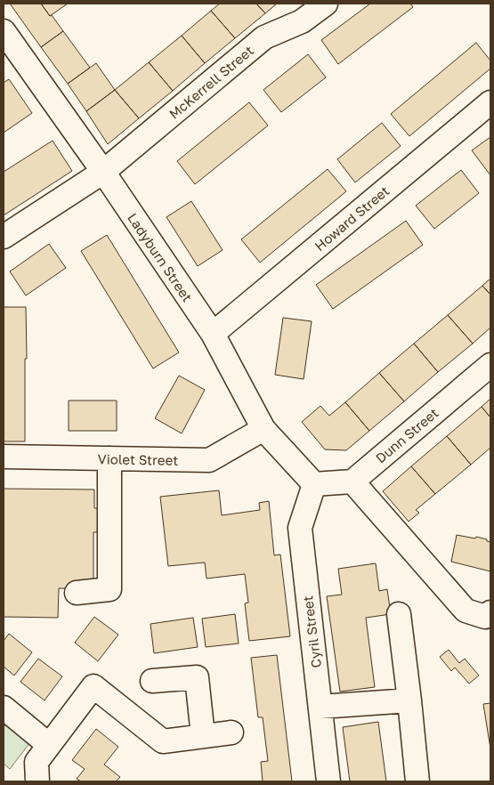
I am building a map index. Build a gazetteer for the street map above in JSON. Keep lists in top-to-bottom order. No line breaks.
{"streets":{"street":["McKerrell Street","Howard Street","Ladyburn Street","Dunn Street","Violet Street","Cyril Street"]},"crossings":[["McKerrell Street","Ladyburn Street"],["Howard Street","Ladyburn Street"],["Ladyburn Street","Violet Street"],["Ladyburn Street","Cyril Street"]]}
